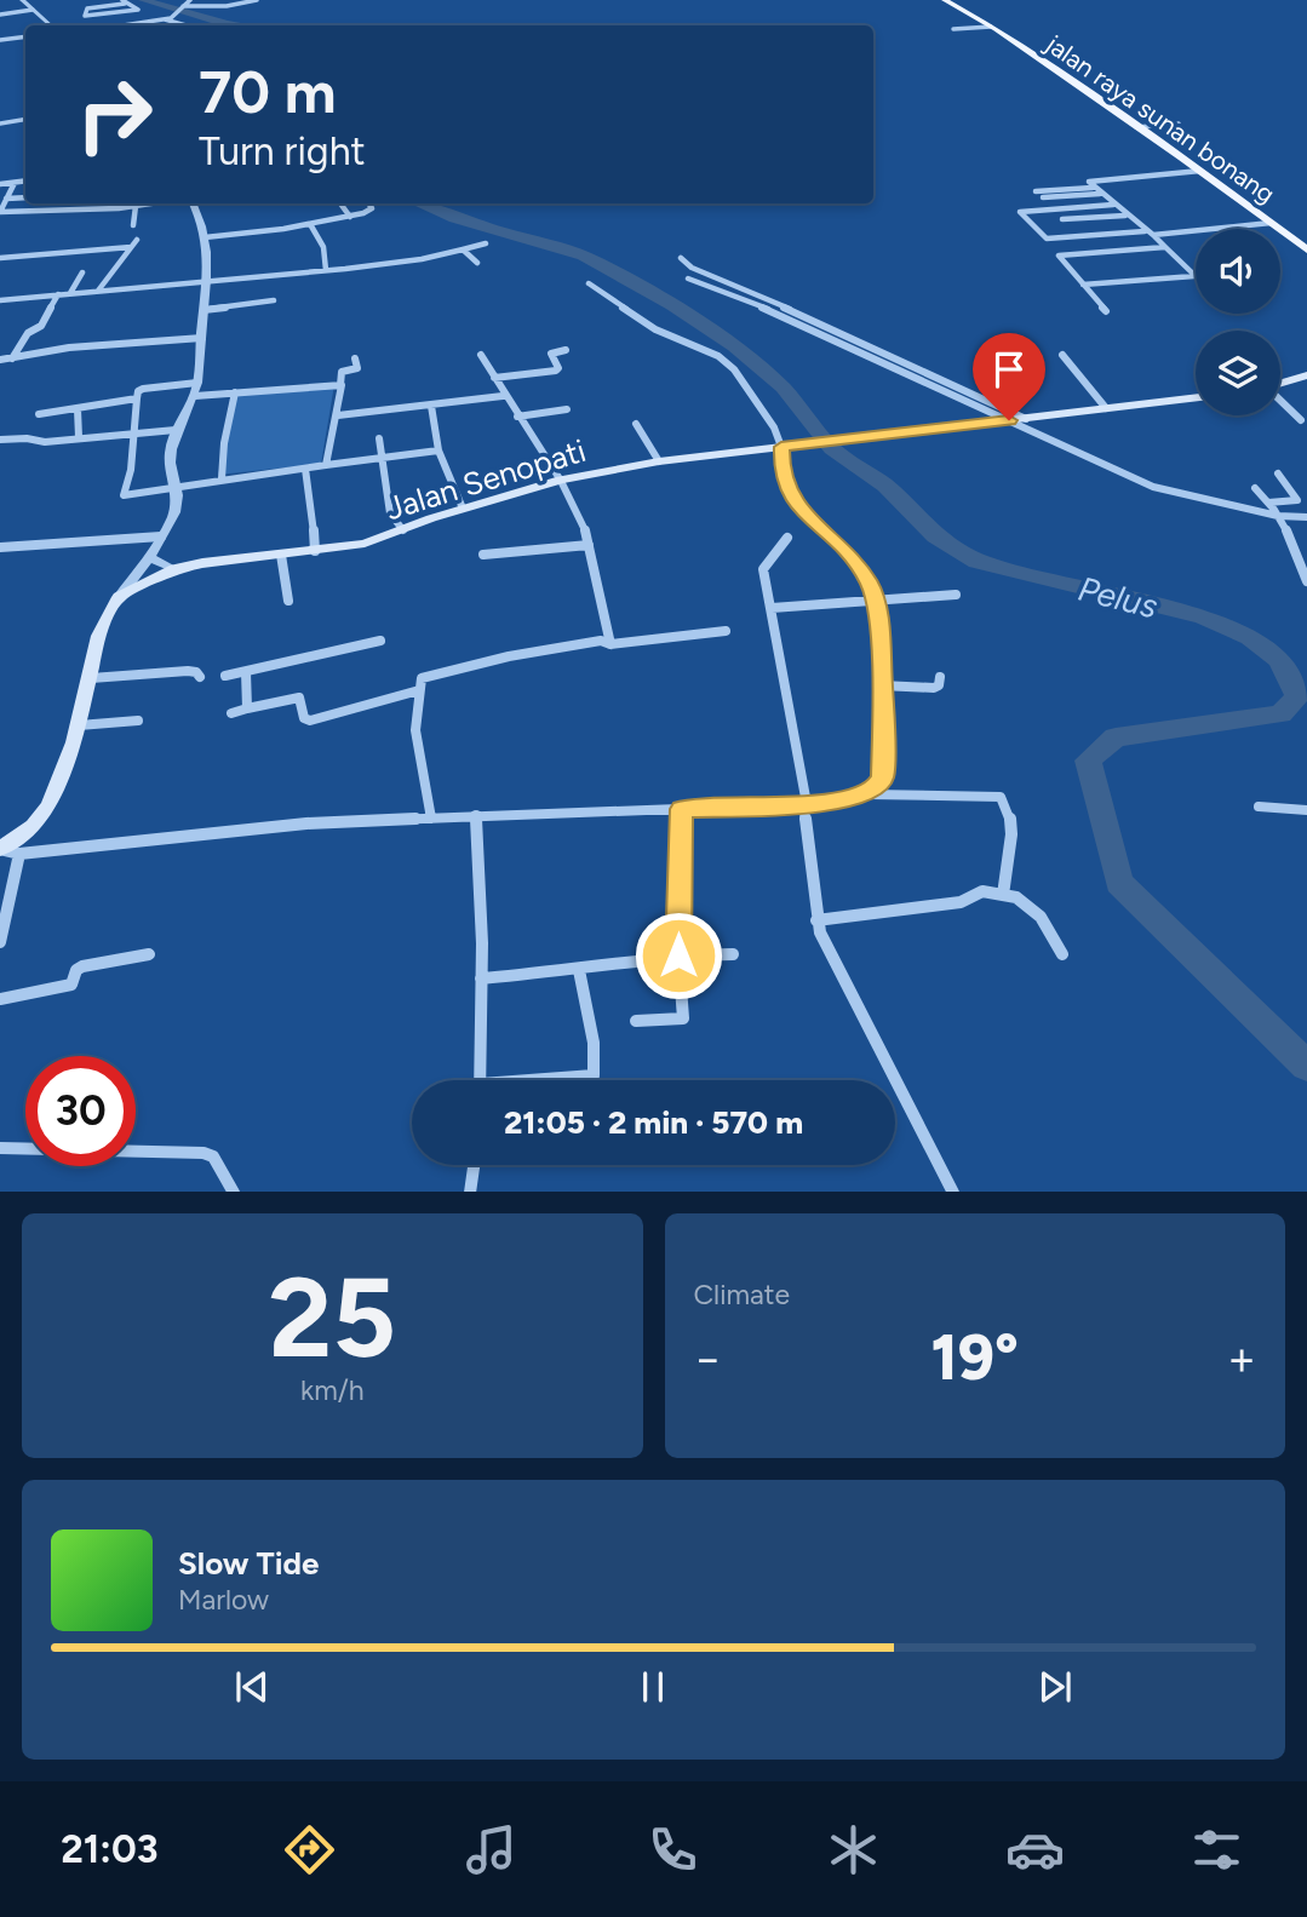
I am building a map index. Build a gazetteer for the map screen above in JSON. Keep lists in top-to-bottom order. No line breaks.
{"streets":{"main road":["jalan raya sunan bonang","Jalan Senopati"]},"water":["Pelus"],"page":{"turn":["70 m","Turn right"],"limit":"30","trip":"21:05 · 2 min · 570 m","tile":[["25","km/h"],"Climate"],"heat":["−","19°","+"],"song":["Slow Tide","Marlow"],"tabs":"21:03"}}
